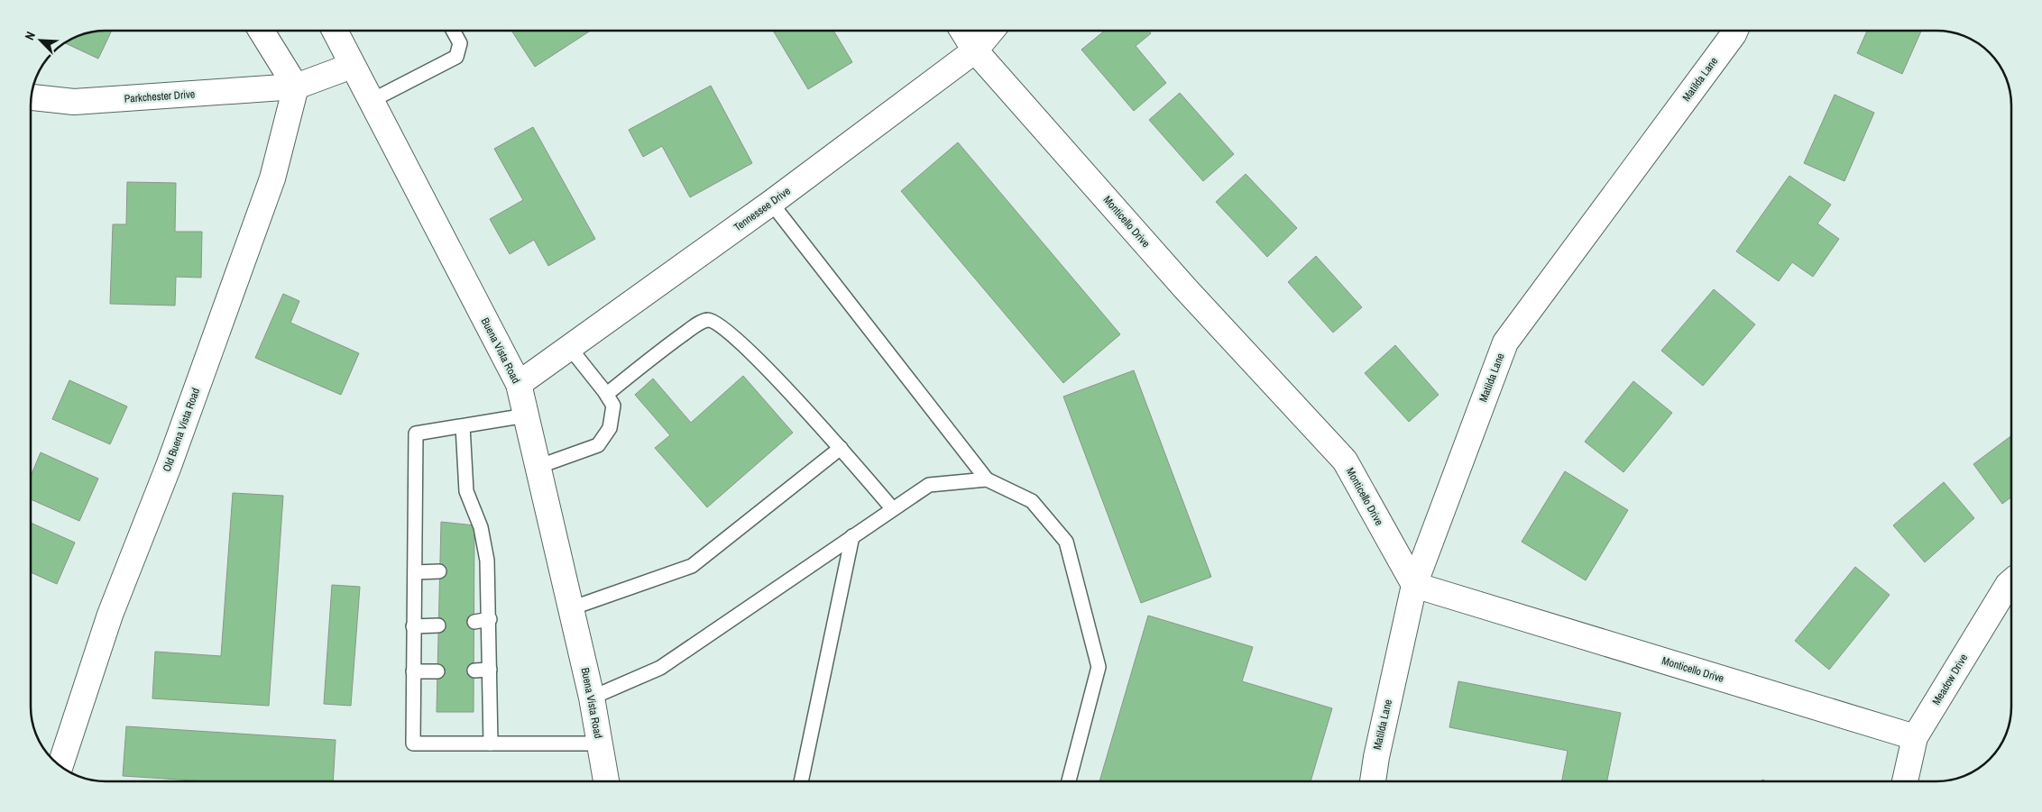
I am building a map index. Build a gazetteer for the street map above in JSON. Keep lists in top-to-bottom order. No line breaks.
{"streets":{"street":["Matilda Lane","Parkchester Drive","Tennessee Drive","Monticello Drive","Buena Vista Road","Old Buena Vista Road","Meadow Drive"]},"crossings":[["Matilda Lane","Monticello Drive"],["Parkchester Drive","Buena Vista Road"],["Parkchester Drive","Old Buena Vista Road"],["Tennessee Drive","Monticello Drive"],["Tennessee Drive","Buena Vista Road"],["Monticello Drive","Meadow Drive"]],"north":"top left"}
